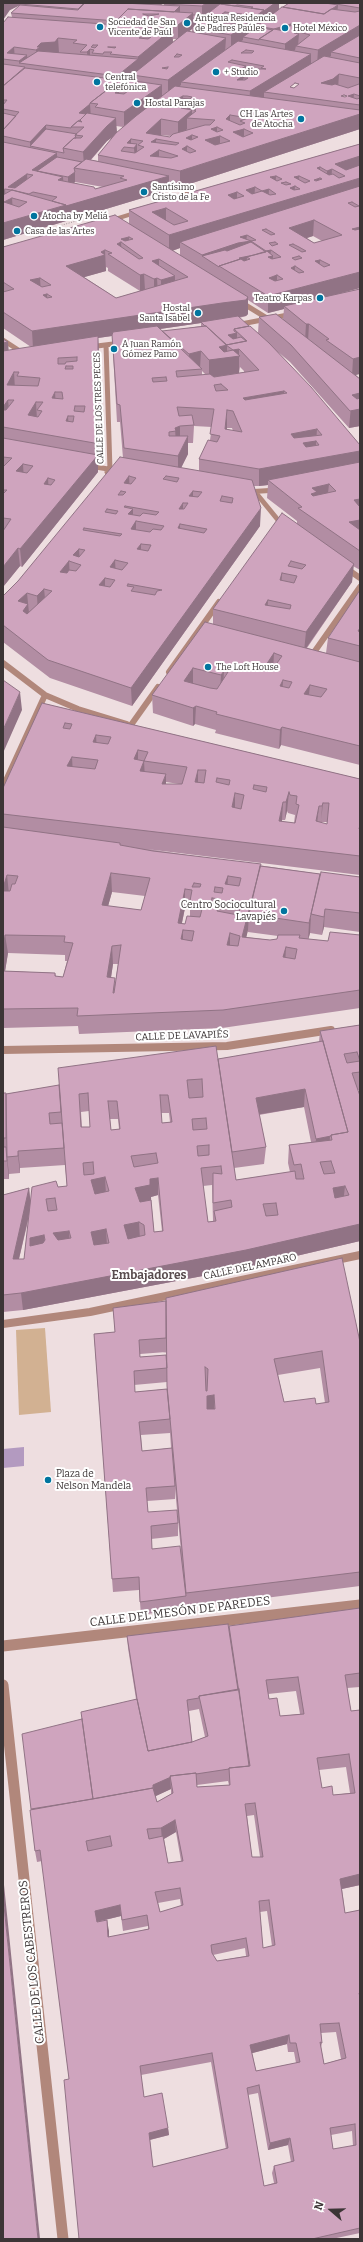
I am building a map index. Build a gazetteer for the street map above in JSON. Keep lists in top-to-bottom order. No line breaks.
{"streets":{"street":["CALLE DE LOS TRES PECES","CALLE DE LAVAPIÉS","CALLE DEL AMPARO","CALLE DEL MESÓN DE PAREDES","CALLE DE LOS CABESTREROS"]},"districts":["Embajadores"],"places":["Antigua Residencia de Padres Paúles","Sociedad de San Vicente de Paúl","Hotel México","+ Studio","Central telefónica","Hostal Parajas","CH Las Artes de Atocha","Santísimo Cristo de la Fe","Atocha by Meliá","Casa de las Artes","Teatro Karpas","Hostal Santa Isabel","A Juan Ramón Gómez Pamo","The Loft House","Centro Sociocultural Lavapiés","Plaza de Nelson Mandela"],"north":"left"}
